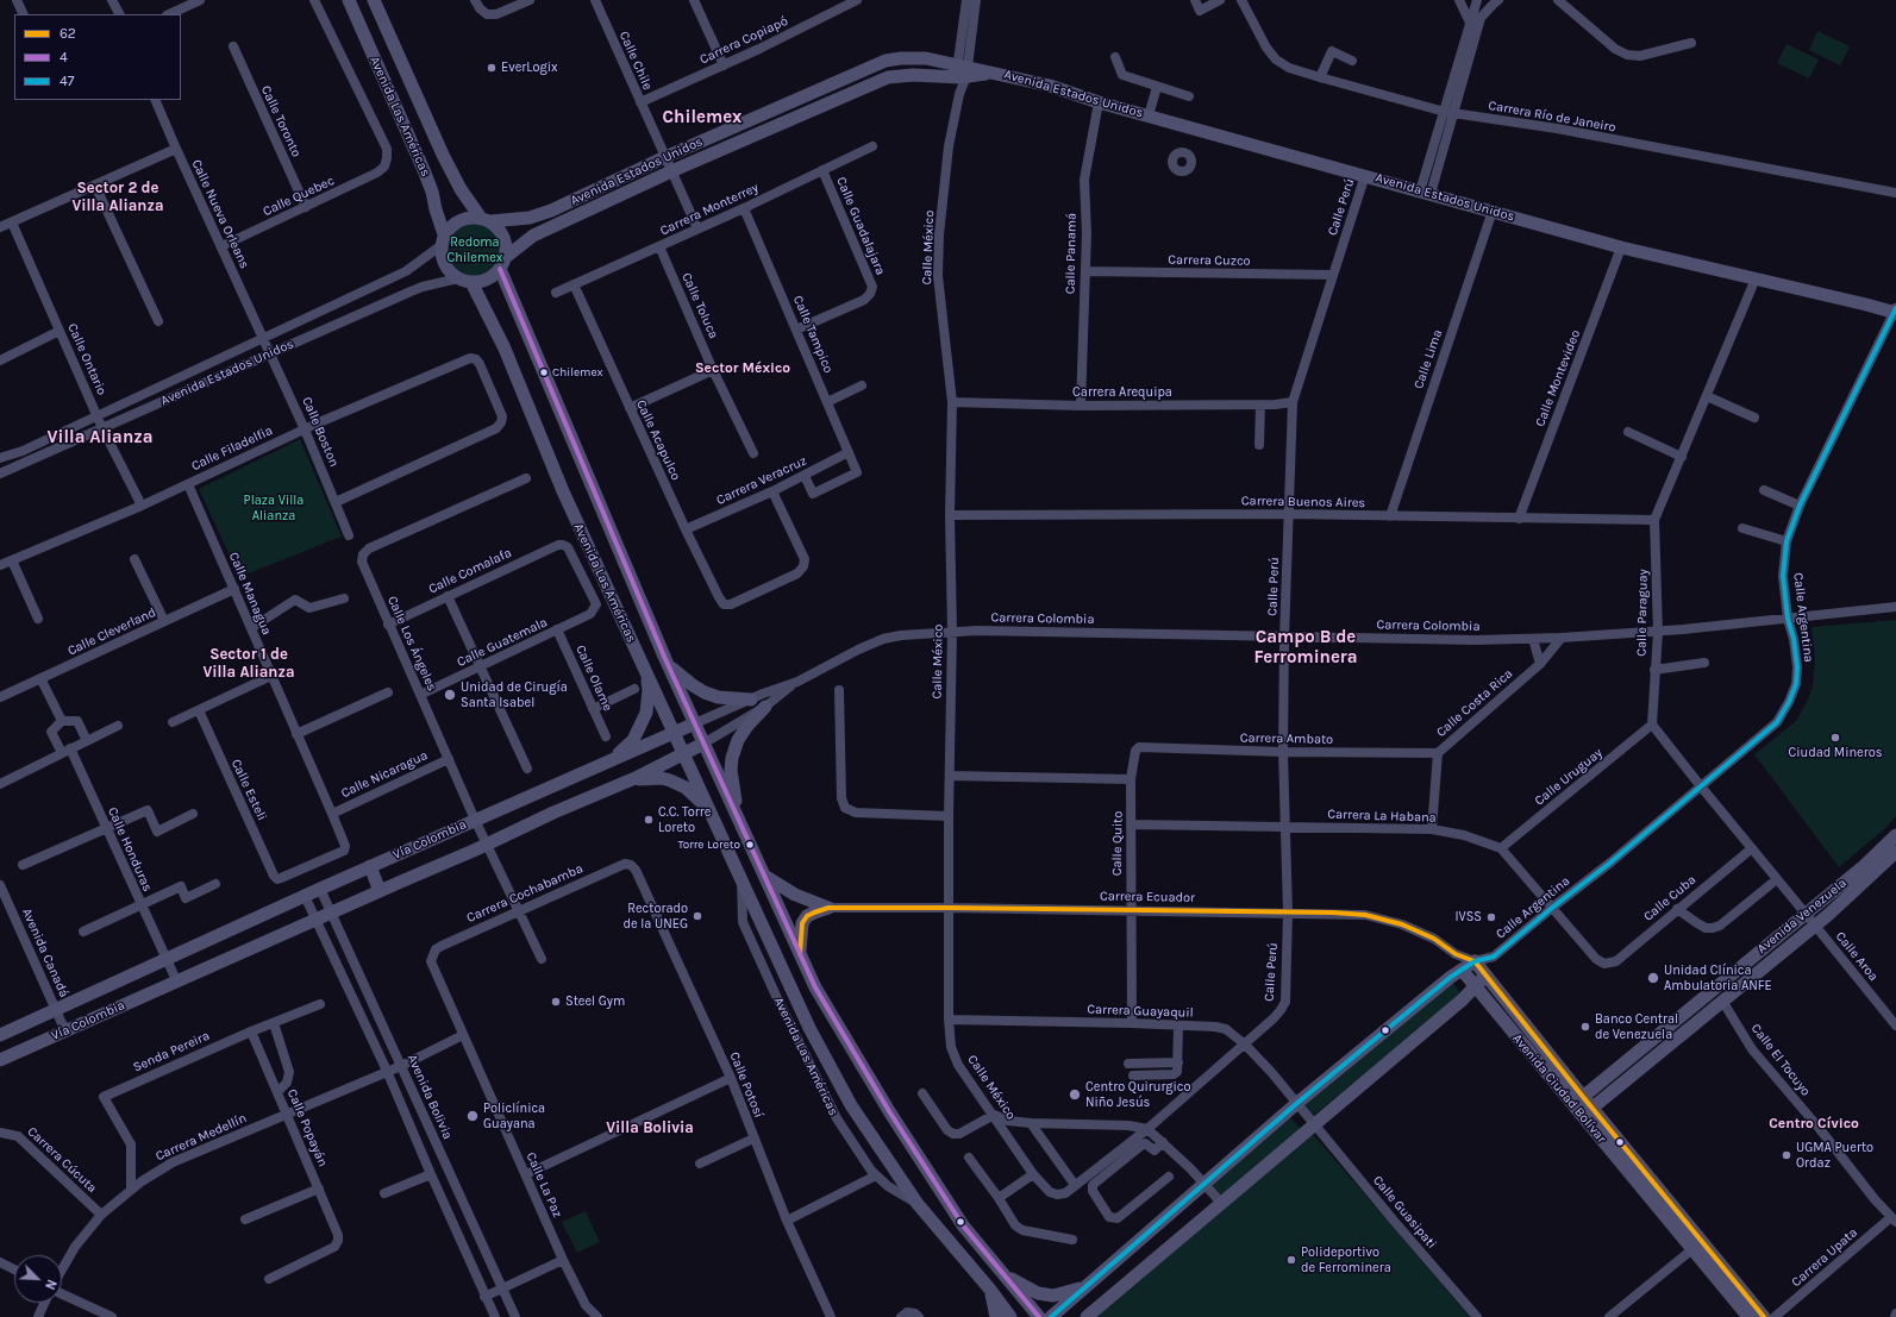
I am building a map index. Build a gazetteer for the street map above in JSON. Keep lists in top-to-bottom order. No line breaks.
{"streets":{"main road":["Avenida Estados Unidos","Avenida Las Américas","Vía Colombia","Avenida Venezuela","Avenida Ciudad Bolívar"],"street":["Carrera Copiapó","Calle Chile","Carrera Río de Janeiro","Calle Toronto","Calle Quebec","Calle Perú","Carrera Monterrey","Calle Nueva Orleans","Calle Guadalajara","Calle México","Calle Panamá","Carrera Cuzco","Calle Toluca","Calle Tampico","Calle Ontario","Calle Lima","Calle Montevideo","Carrera Arequipa","Calle Boston","Calle Acapulco","Calle Filadelfia","Carrera Veracruz","Carrera Buenos Aires","Calle Comalafa","Calle Managua","Calle Paraguay","Calle Argentina","Carrera Colombia","Calle Cleverland","Calle Guatemala","Calle Los Ángeles","Calle Olame","Calle Costa Rica","Carrera Ambato","Calle Nicaragua","Calle Uruguay","Calle Esteli","Carrera La Habana","Calle Quito","Calle Honduras","Carrera Cochabamba","Carrera Ecuador","Calle Cuba","Avenida Canadá","Calle Aroa","Carrera Guayaquil","Senda Pereira","Calle El Tocuyo","Calle Potosí","Avenida Bolivia","Calle Popayán","Carrera Medellín","Carrera Cúcuta","Calle La Paz","Calle Guasipati","Carrera Upata"]},"crossings":[["Carrera Copiapó","Calle Chile"],["Calle Chile","Avenida Estados Unidos"],["Calle Chile","Carrera Monterrey"],["Avenida Estados Unidos","Avenida Las Américas"],["Avenida Estados Unidos","Calle Perú"],["Avenida Estados Unidos","Calle Nueva Orleans"],["Avenida Estados Unidos","Calle México"],["Avenida Estados Unidos","Calle Panamá"],["Avenida Estados Unidos","Calle Ontario"],["Avenida Estados Unidos","Calle Lima"],["Avenida Estados Unidos","Calle Montevideo"],["Avenida Estados Unidos","Calle Boston"],["Avenida Estados Unidos","Calle Paraguay"],["Avenida Estados Unidos","Calle Argentina"],["Avenida Las Américas","Carrera Colombia"],["Avenida Las Américas","Vía Colombia"],["Calle Toronto","Calle Quebec"],["Calle Quebec","Calle Nueva Orleans"],["Calle Perú","Carrera Cuzco"],["Calle Perú","Carrera Arequipa"],["Calle Perú","Carrera Buenos Aires"],["Calle Perú","Carrera Colombia"],["Calle Perú","Carrera Ambato"],["Calle Perú","Carrera La Habana"],["Calle Perú","Carrera Ecuador"],["Calle Perú","Carrera Guayaquil"],["Carrera Monterrey","Calle Guadalajara"],["Carrera Monterrey","Calle Toluca"],["Carrera Monterrey","Calle Tampico"],["Carrera Monterrey","Calle Acapulco"],["Calle Nueva Orleans","Calle Boston"],["Calle Guadalajara","Calle Tampico"],["Calle México","Carrera Arequipa"],["Calle México","Carrera Buenos Aires"],["Calle México","Carrera Colombia"],["Calle México","Carrera Ecuador"],["Calle México","Carrera Guayaquil"],["Calle Panamá","Carrera Cuzco"],["Calle Panamá","Carrera Arequipa"],["Calle Tampico","Carrera Veracruz"],["Calle Ontario","Calle Filadelfia"],["Calle Lima","Carrera Buenos Aires"],["Calle Montevideo","Carrera Buenos Aires"],["Calle Boston","Calle Filadelfia"],["Calle Acapulco","Carrera Veracruz"],["Calle Filadelfia","Calle Managua"],["Carrera Buenos Aires","Calle Paraguay"],["Calle Comalafa","Calle Guatemala"],["Calle Comalafa","Calle Los Ángeles"],["Calle Managua","Calle Cleverland"],["Calle Managua","Calle Nicaragua"],["Calle Managua","Calle Esteli"],["Calle Paraguay","Carrera Colombia"],["Calle Paraguay","Calle Uruguay"],["Calle Argentina","Carrera Colombia"],["Calle Argentina","Carrera La Habana"],["Calle Argentina","Carrera Ecuador"],["Calle Argentina","Avenida Ciudad Bolívar"],["Carrera Colombia","Calle Costa Rica"],["Carrera Colombia","Vía Colombia"],["Calle Guatemala","Calle Los Ángeles"],["Calle Guatemala","Calle Olame"],["Calle Los Ángeles","Calle Nicaragua"],["Calle Los Ángeles","Vía Colombia"],["Calle Los Ángeles","Carrera Cochabamba"],["Calle Costa Rica","Carrera Ambato"],["Calle Costa Rica","Carrera La Habana"],["Carrera Ambato","Calle Quito"],["Calle Uruguay","Carrera La Habana"],["Carrera La Habana","Calle Quito"],["Carrera La Habana","Calle Cuba"],["Vía Colombia","Calle Honduras"],["Vía Colombia","Avenida Canadá"],["Vía Colombia","Avenida Bolivia"],["Calle Quito","Carrera Ecuador"],["Calle Quito","Carrera Guayaquil"],["Carrera Cochabamba","Calle Potosí"],["Carrera Cochabamba","Calle La Paz"],["Carrera Ecuador","Avenida Ciudad Bolívar"],["Avenida Venezuela","Calle Aroa"],["Avenida Venezuela","Calle El Tocuyo"],["Avenida Venezuela","Avenida Ciudad Bolívar"],["Carrera Guayaquil","Calle Guasipati"],["Senda Pereira","Calle Popayán"],["Senda Pereira","Carrera Medellín"],["Calle El Tocuyo","Carrera Upata"],["Avenida Bolivia","Carrera Medellín"],["Calle Popayán","Carrera Medellín"],["Carrera Medellín","Carrera Cúcuta"],["Carrera Medellín","Calle La Paz"]],"districts":["Chilemex","Sector 2 de Villa Alianza","Sector México","Villa Alianza","Campo B de Ferrominera","Sector 1 de Villa Alianza","Centro Cívico","Villa Bolivia"],"parks":["Redoma Chilemex","Plaza Villa Alianza"],"places":["EverLogix","Chilemex","Unidad de Cirugía Santa Isabel","Ciudad Mineros","C.C. Torre Loreto","Torre Loreto","Rectorado de la UNEG","IVSS","Unidad Clínica Ambulatoria ANFE","Steel Gym","Banco Central de Venezuela","Centro Quirurgico Niño Jesús","Policlínica Guayana","UGMA Puerto Ordaz","Polideportivo de Ferrominera"],"lines":["transit line 4","transit line 47","transit line 62"],"legend":["62","4","47"],"north":"bottom right"}
